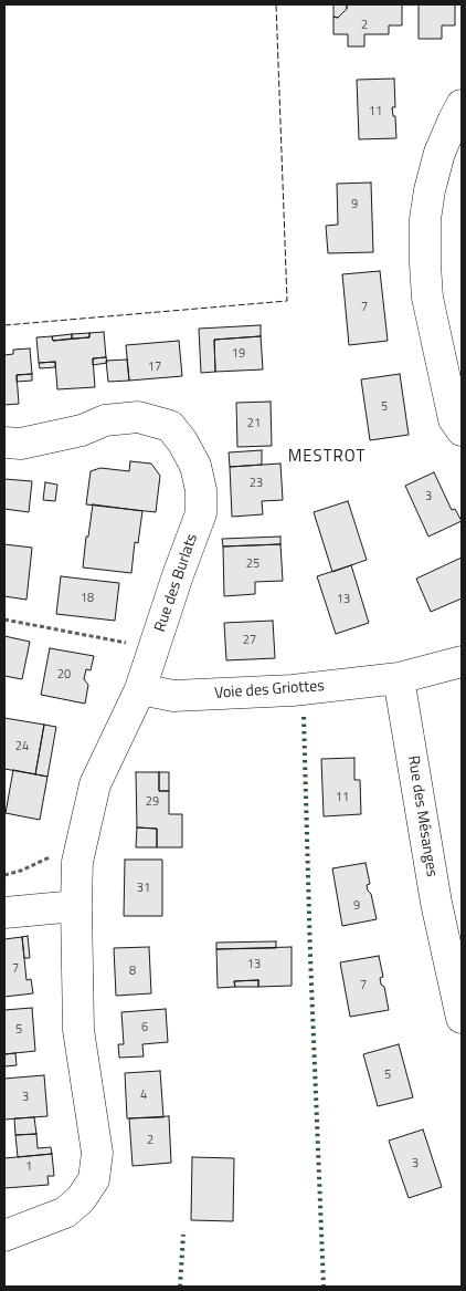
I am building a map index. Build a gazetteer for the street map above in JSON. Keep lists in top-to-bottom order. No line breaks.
{"streets":{"street":["Rue des Burlats","Voie des Griottes","Rue des Mésanges"]},"crossings":[["Rue des Burlats","Voie des Griottes"],["Voie des Griottes","Rue des Mésanges"]],"districts":["MESTROT"],"house_numbers":["2","11","9","7","19","17","5","21","23","3","25","18","13","27","20","24","11","29","31","9","13","7","8","7","6","5","5","4","3","2","3","1"]}
